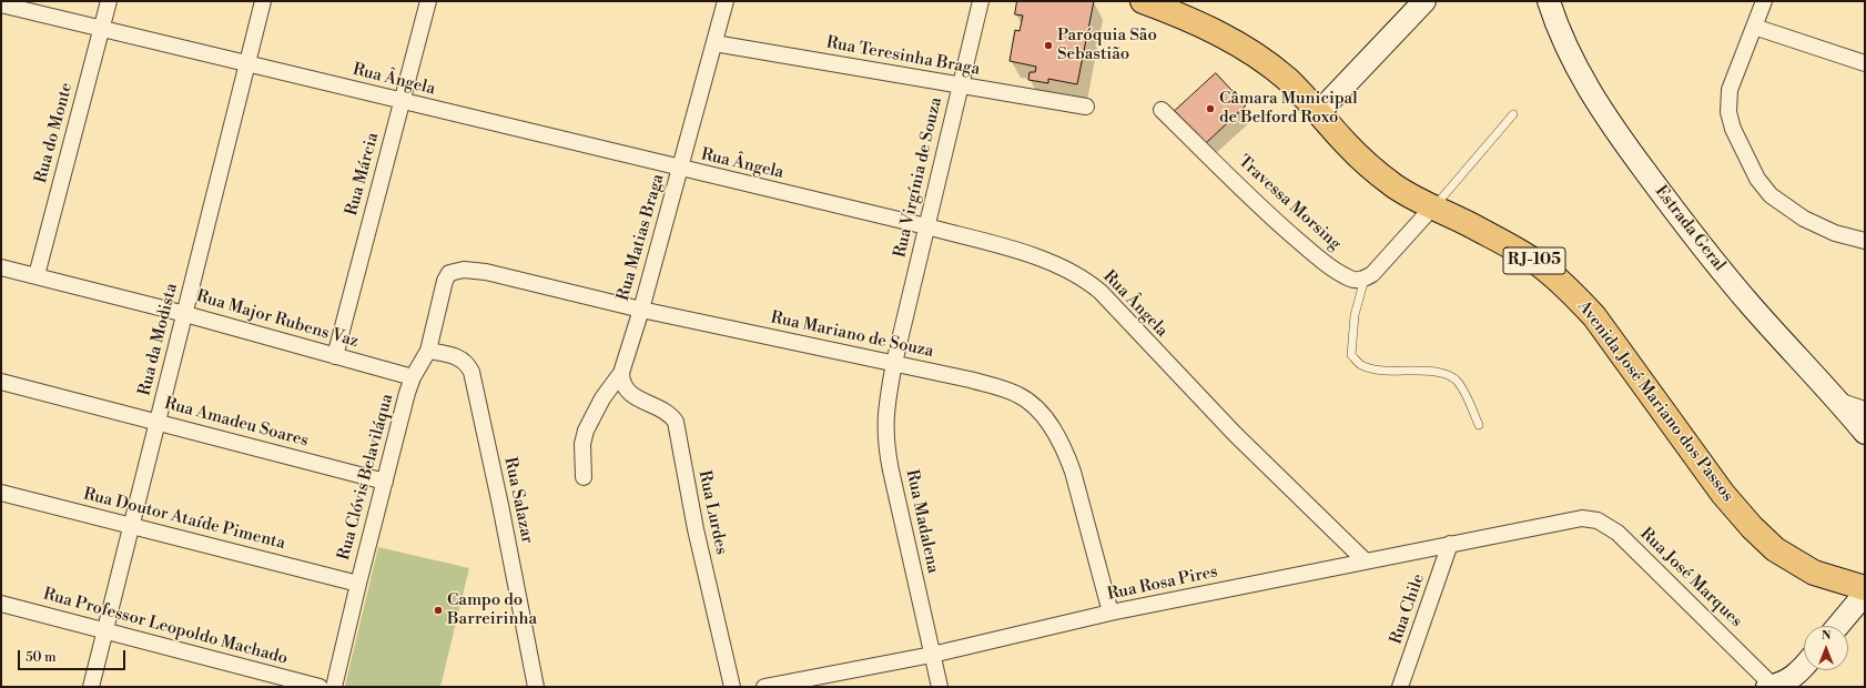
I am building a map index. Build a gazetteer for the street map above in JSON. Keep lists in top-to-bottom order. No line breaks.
{"streets":{"main road":["RJ-105","Avenida José Mariano dos Passos"],"street":["Rua Teresinha Braga","Rua Ângela","Rua do Monte","Rua Márcia","Rua Virgínia de Souza","Travessa Morsing","Estrada Geral","Rua Matias Braga","Rua Major Rubens Vaz","Rua Mariano de Souza","Rua da Modista","Rua Amadeu Soares","Rua Clóvis Belaviláqua","Rua Salazar","Rua Lurdes","Rua Doutor Ataíde Pimenta","Rua Madalena","Rua José Marques","Rua Rosa Pires","Rua Chile","Rua Professor Leopoldo Machado"]},"crossings":[["Rua Teresinha Braga","Rua Virgínia de Souza"],["Rua Teresinha Braga","Rua Matias Braga"],["Rua Ângela","Rua do Monte"],["Rua Ângela","Rua Márcia"],["Rua Ângela","Rua Virgínia de Souza"],["Rua Ângela","Rua Matias Braga"],["Rua Ângela","Rua da Modista"],["Rua Ângela","Rua Rosa Pires"],["Rua do Monte","Rua Major Rubens Vaz"],["Rua Márcia","Rua Major Rubens Vaz"],["Rua Virgínia de Souza","Rua Mariano de Souza"],["Rua Virgínia de Souza","Rua Madalena"],["Rua Matias Braga","Rua Mariano de Souza"],["Rua Matias Braga","Rua Lurdes"],["Rua Major Rubens Vaz","Rua da Modista"],["Rua Major Rubens Vaz","Rua Clóvis Belaviláqua"],["Rua Mariano de Souza","Rua Clóvis Belaviláqua"],["Rua Mariano de Souza","Rua Madalena"],["Rua Mariano de Souza","Rua Rosa Pires"],["Rua da Modista","Rua Amadeu Soares"],["Rua da Modista","Rua Doutor Ataíde Pimenta"],["Rua da Modista","Rua Professor Leopoldo Machado"],["Rua Amadeu Soares","Rua Clóvis Belaviláqua"],["Rua Clóvis Belaviláqua","Rua Salazar"],["Rua Clóvis Belaviláqua","Rua Doutor Ataíde Pimenta"],["Rua Madalena","Rua Rosa Pires"],["Rua José Marques","Rua Rosa Pires"],["Rua Rosa Pires","Rua Chile"]],"places":["Paróquia São Sebastião","Câmara Municipal de Belford Roxo","Campo do Barreirinha"],"scale_bar":"50 m","north":"top"}
